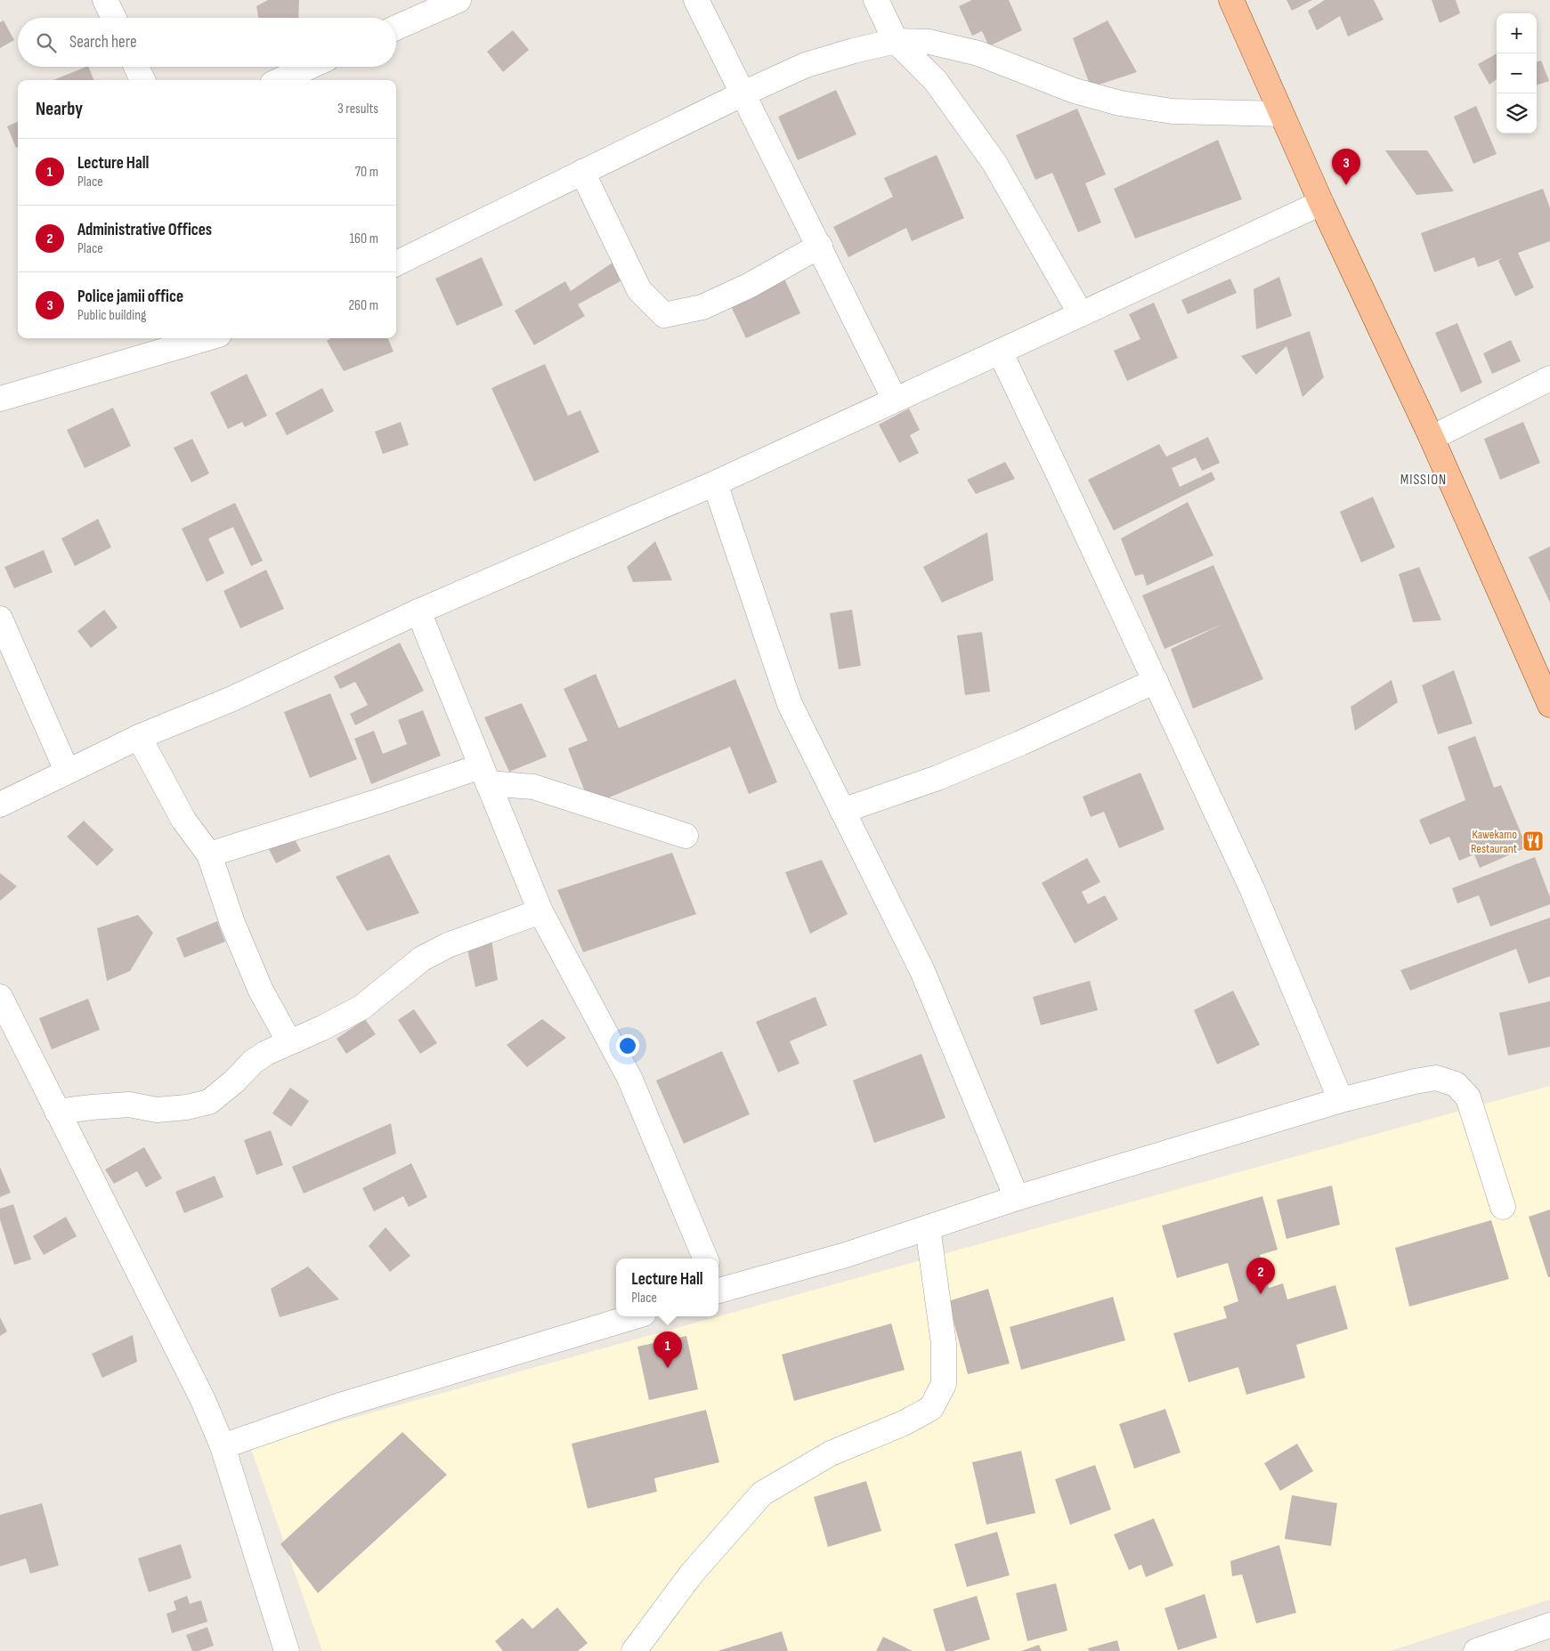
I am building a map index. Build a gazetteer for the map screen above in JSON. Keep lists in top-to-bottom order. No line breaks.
{"districts":["MISSION"],"places":{"restaurant":["Kawekamo Restaurant"]},"page":{"map_buttons":["+","−"],"search":"Search here","heading":["Nearby","3 results"],"list":[{"mark":"1","name":"Lecture Hall","note":"Place","value":"70 m"},{"mark":"2","name":"Administrative Offices","note":"Place","value":"160 m"},{"mark":"3","name":"Police jamii office","note":"Public building","value":"260 m"}],"pins":["3","2","1"],"popup":["Lecture Hall","Place"]}}
